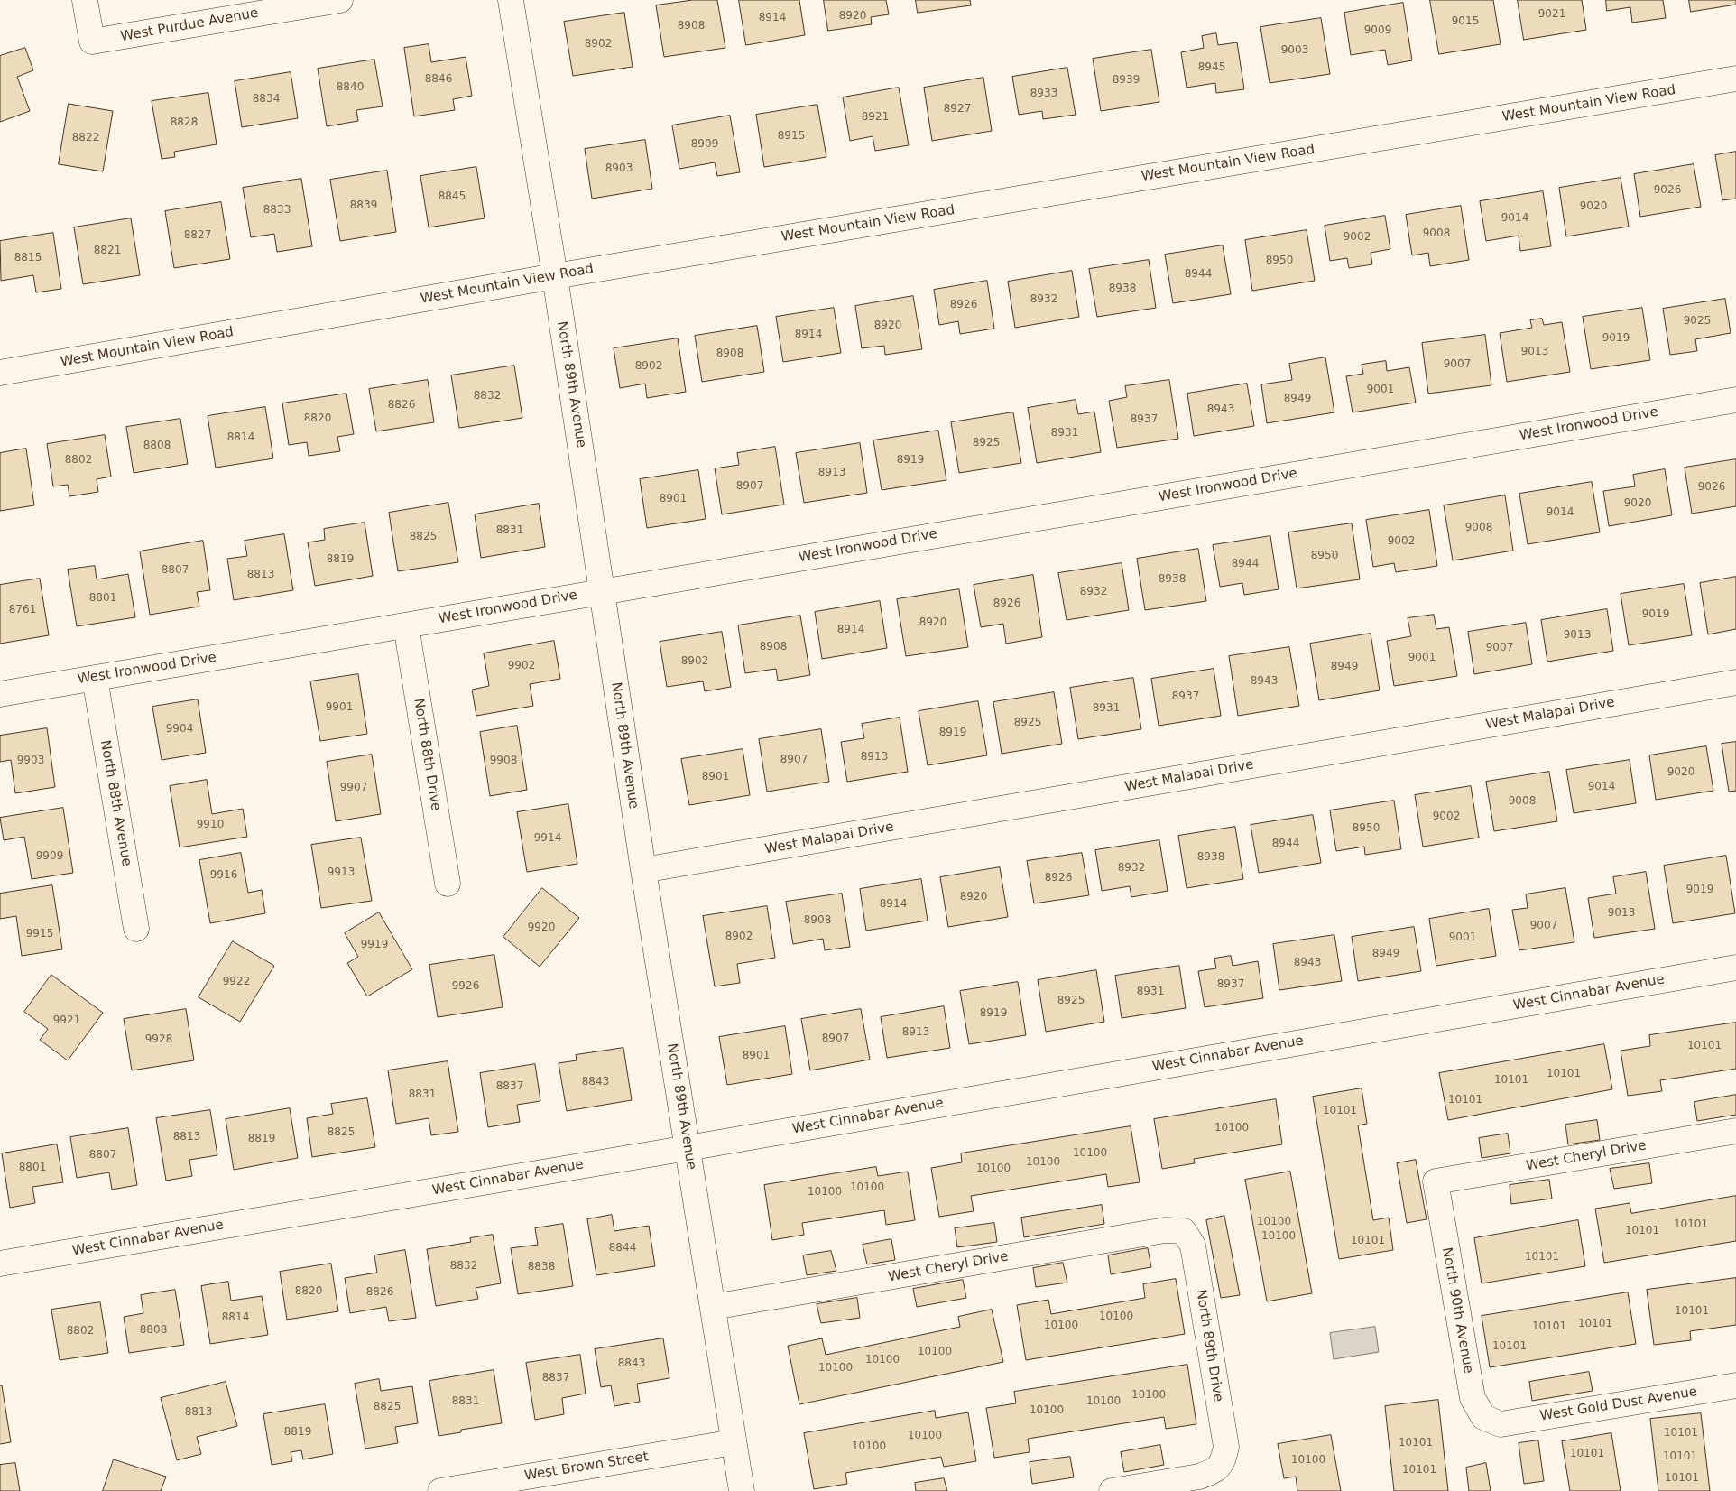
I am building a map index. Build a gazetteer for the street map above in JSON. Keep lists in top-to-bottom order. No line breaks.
{"streets":{"street":["West Purdue Avenue","West Mountain View Road","North 89th Avenue","West Ironwood Drive","West Malapai Drive","North 88th Drive","North 88th Avenue","West Cinnabar Avenue","West Cheryl Drive","North 90th Avenue","North 89th Drive","West Gold Dust Avenue","West Brown Street"]},"crossings":[["West Mountain View Road","North 89th Avenue"],["North 89th Avenue","West Ironwood Drive"],["North 89th Avenue","West Malapai Drive"],["North 89th Avenue","West Cinnabar Avenue"],["North 89th Avenue","West Cheryl Drive"],["North 89th Avenue","West Brown Street"],["West Ironwood Drive","North 88th Drive"],["West Ironwood Drive","North 88th Avenue"],["West Cheryl Drive","North 90th Avenue"],["West Cheryl Drive","North 89th Drive"],["North 90th Avenue","West Gold Dust Avenue"]],"house_numbers":["9021","8920","8914","9015","8908","9009","8902","9003","8945","8846","8939","8840","8933","8834","8927","8921","8828","8915","8822","8909","8903","9026","8845","8839","9020","8833","9014","9008","8827","9002","8821","8815","8950","8944","8938","8932","8926","9025","8920","8914","9019","9013","8908","9007","8902","9001","8832","8949","8826","8943","8820","8937","8931","8814","8925","8808","8802","8919","8913","8907","9026","8901","9020","9014","9008","8831","8825","9002","8950","8819","8944","8807","8813","8938","8932","8801","8926","8761","9019","8920","8914","9013","8908","9007","9001","8902","9902","8949","8943","8937","9901","8931","8925","9904","8919","8913","8907","9903","9908","9020","8901","9014","9907","9008","9002","9910","8950","9914","8944","9909","8938","8932","9913","9916","8926","9019","8920","8914","9013","8908","9007","9920","9915","8902","9001","9919","8949","8943","9922","8937","9926","8931","8925","8919","9921","8913","8907","9928","10101","8901","10101","10101","8843","8837","8831","10101","10101","10100","8825","8813","8819","10100","8807","10100","8801","10100","10100","10100","10100","10101","10101","10100","10101","8844","10101","8832","8838","8820","8826","10101","10100","8814","10101","10100","10101","8808","8802","10101","10100","10100","8843","10100","8837","10100","8831","10100","8825","10100","8813","8819","10101","10100","10101","10100","10101","10101","10100","10101","10101"]}
